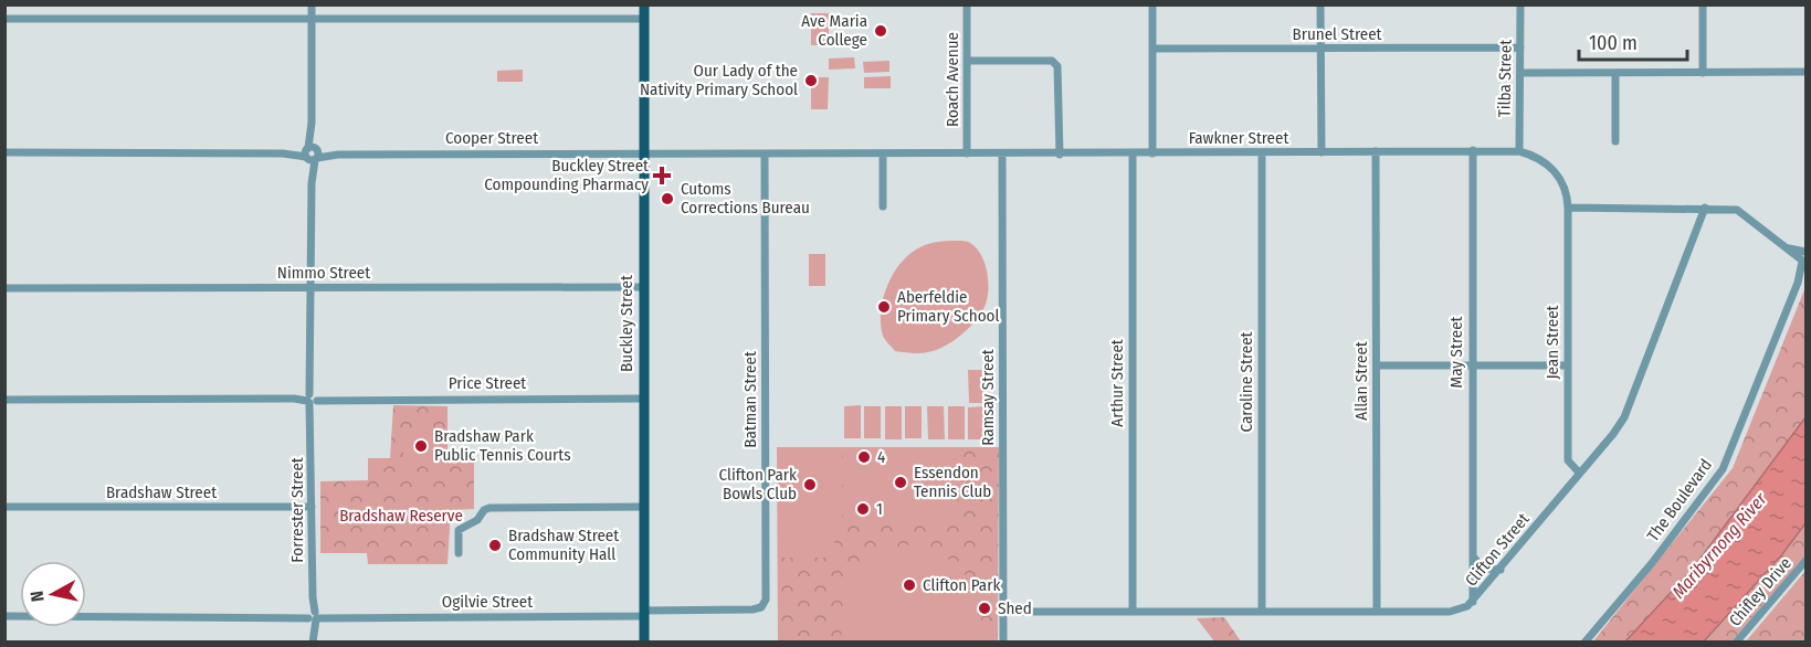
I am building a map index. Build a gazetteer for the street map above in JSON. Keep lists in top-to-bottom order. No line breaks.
{"streets":{"main road":["Buckley Street"],"street":["Brunel Street","Tilba Street","Roach Avenue","Cooper Street","Fawkner Street","Nimmo Street","Jean Street","May Street","Allan Street","Caroline Street","Price Street","Arthur Street","Ramsay Street","Batman Street","Bradshaw Street","The Boulevard","Forrester Street","Clifton Street","Chifley Drive","Ogilvie Street"]},"crossings":[["Brunel Street","Tilba Street"],["Tilba Street","Fawkner Street"],["Roach Avenue","Fawkner Street"],["Cooper Street","Fawkner Street"],["Cooper Street","Buckley Street"],["Cooper Street","Forrester Street"],["Fawkner Street","Buckley Street"],["Fawkner Street","Jean Street"],["Fawkner Street","May Street"],["Fawkner Street","Allan Street"],["Fawkner Street","Caroline Street"],["Fawkner Street","Arthur Street"],["Fawkner Street","Ramsay Street"],["Fawkner Street","Batman Street"],["Nimmo Street","Buckley Street"],["Nimmo Street","Forrester Street"],["Buckley Street","Price Street"],["Buckley Street","Batman Street"],["Buckley Street","Ogilvie Street"],["Jean Street","Clifton Street"],["May Street","Clifton Street"],["Allan Street","Clifton Street"],["Caroline Street","Clifton Street"],["Price Street","Forrester Street"],["Arthur Street","Clifton Street"],["Ramsay Street","Clifton Street"],["Batman Street","Ogilvie Street"],["Bradshaw Street","Forrester Street"],["Forrester Street","Ogilvie Street"]],"water":["Maribyrnong River"],"parks":["Bradshaw Reserve"],"places":{"other":["Ave Maria College","Our Lady of the Nativity Primary School","Cutoms Corrections Bureau","Aberfeldie Primary School","Bradshaw Park Public Tennis Courts","4","Essendon Tennis Club","Clifton Park Bowls Club","1","Bradshaw Street Community Hall","Clifton Park","Shed"],"health":["Buckley Street Compounding Pharmacy"]},"scale_bar":"100 m","north":"left"}
